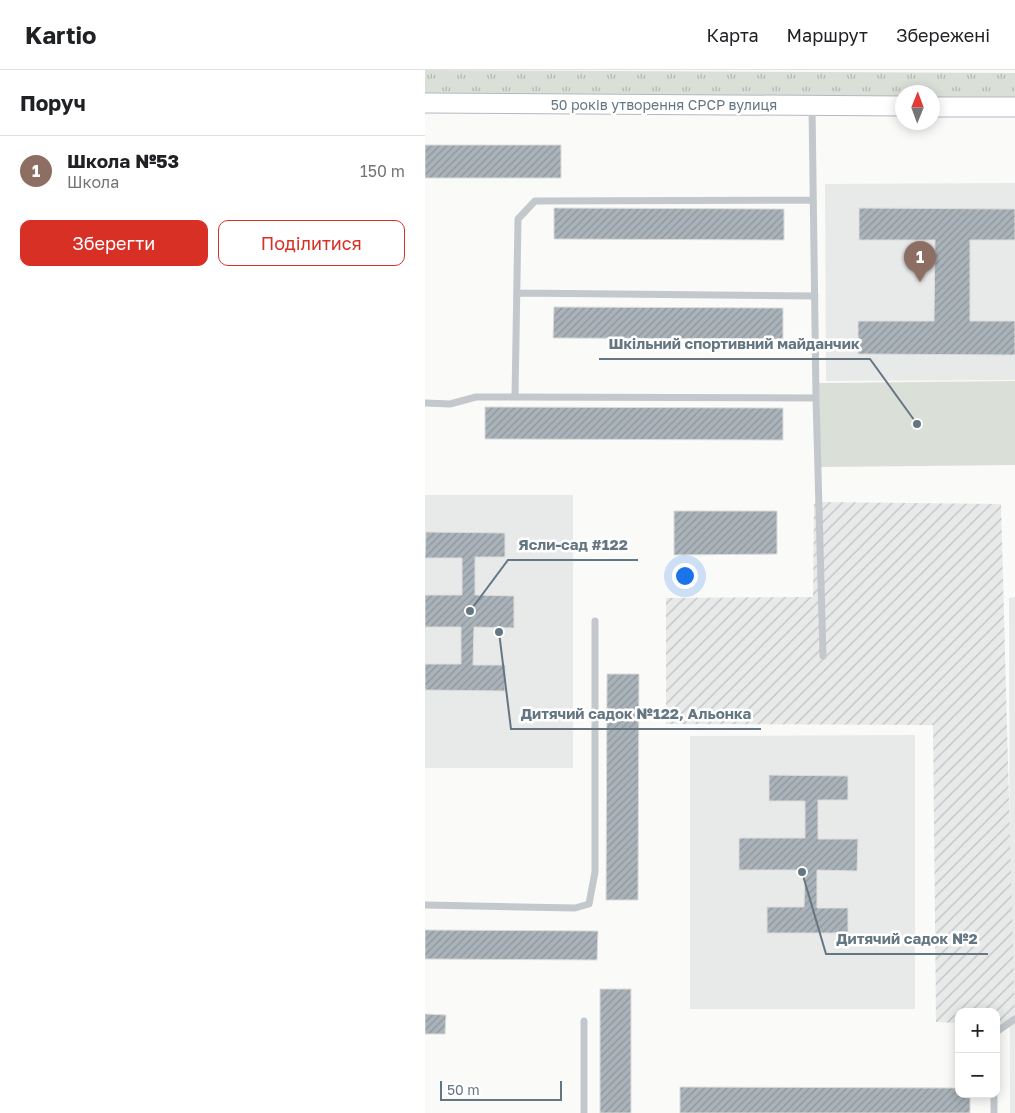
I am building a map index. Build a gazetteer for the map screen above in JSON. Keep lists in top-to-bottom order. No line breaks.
{"streets":{"main road":["50 років утворення СРСР вулиця"]},"places":["Шкільний спортивний майданчик","Ясли-сад #122","Дитячий садок №122, Альонка","Дитячий садок №2"],"scale_bar":"50 m","north":"top","page":{"header":"Kartio","nav":["Карта","Маршрут","Збережені"],"heading":"Поруч","list":[{"mark":"1","name":"Школа №53","note":"Школа","value":"150 m"}],"buttons":["Зберегти","Поділитися"],"pins":"1","map_buttons":["+","−"],"scale":"50 m"}}
